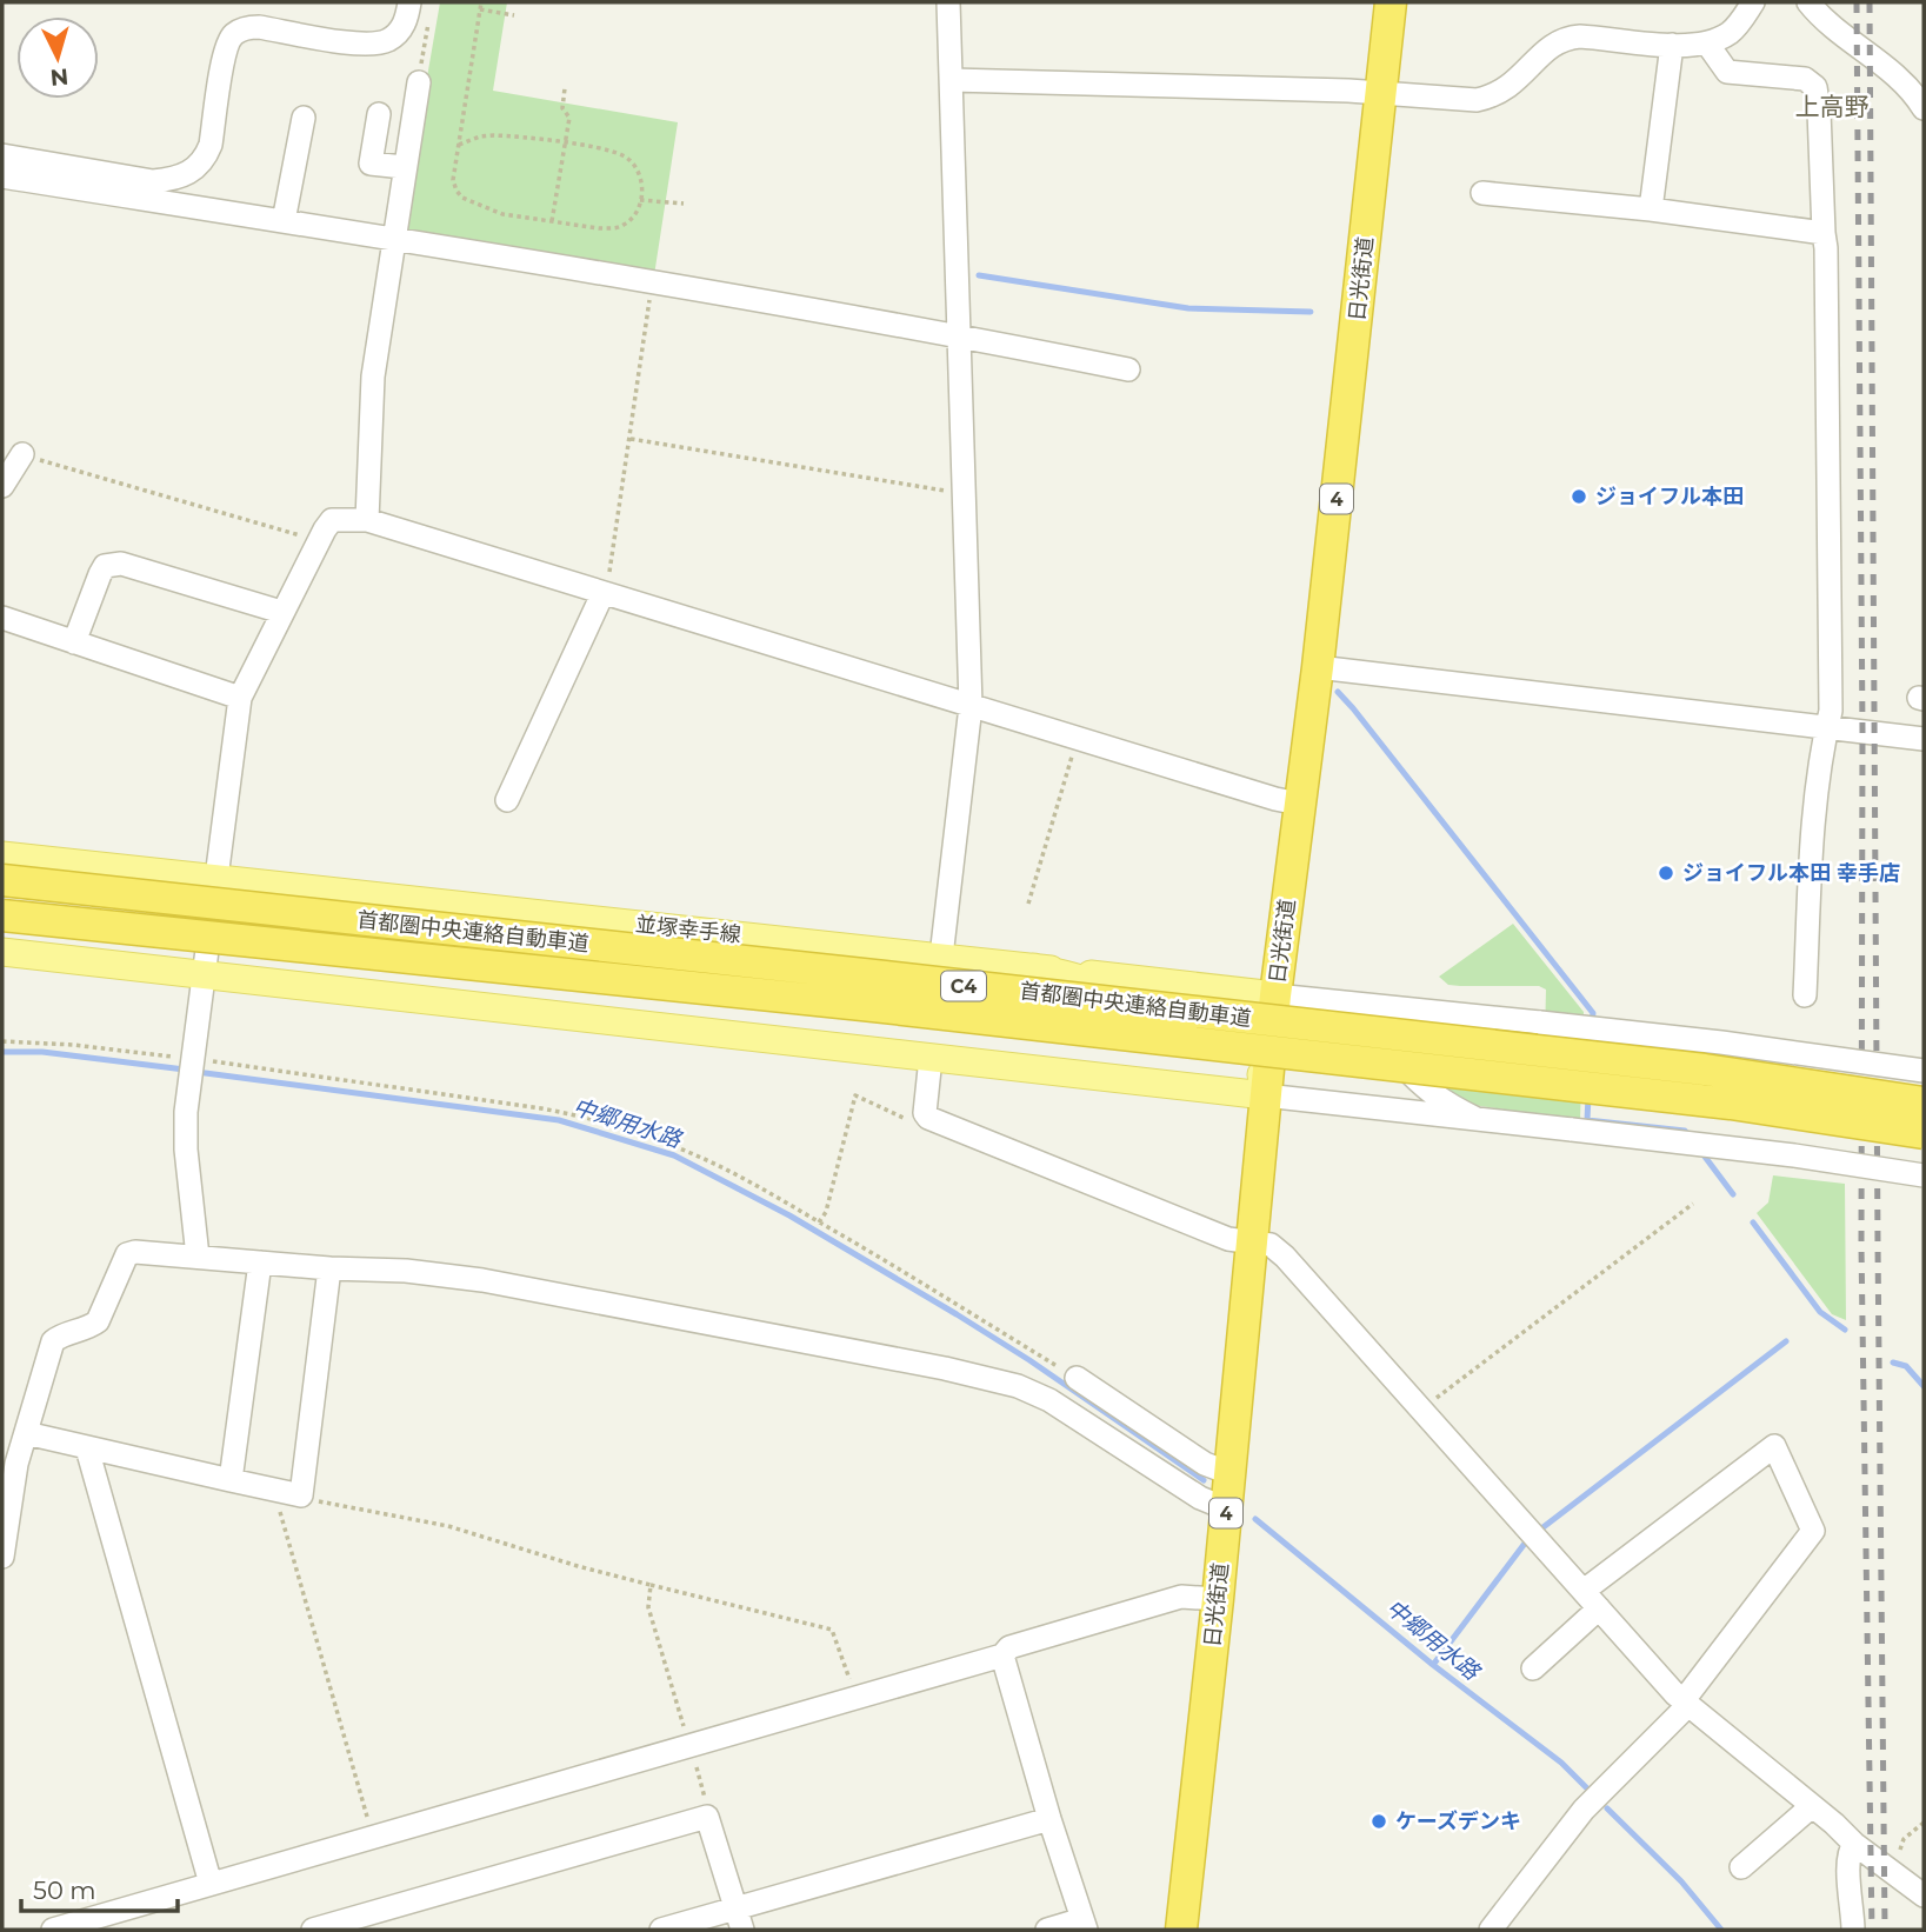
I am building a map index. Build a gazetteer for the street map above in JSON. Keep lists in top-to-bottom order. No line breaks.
{"streets":{"highway":["日光街道","4","首都圏中央連絡自動車道","C4"],"main road":["並塚幸手線"]},"crossings":[["日光街道","並塚幸手線"]],"districts":["上高野"],"water":["中郷用水路"],"places":["ジョイフル本田","ジョイフル本田 幸手店","ケーズデンキ"],"scale_bar":"50 m","north":"bottom"}
